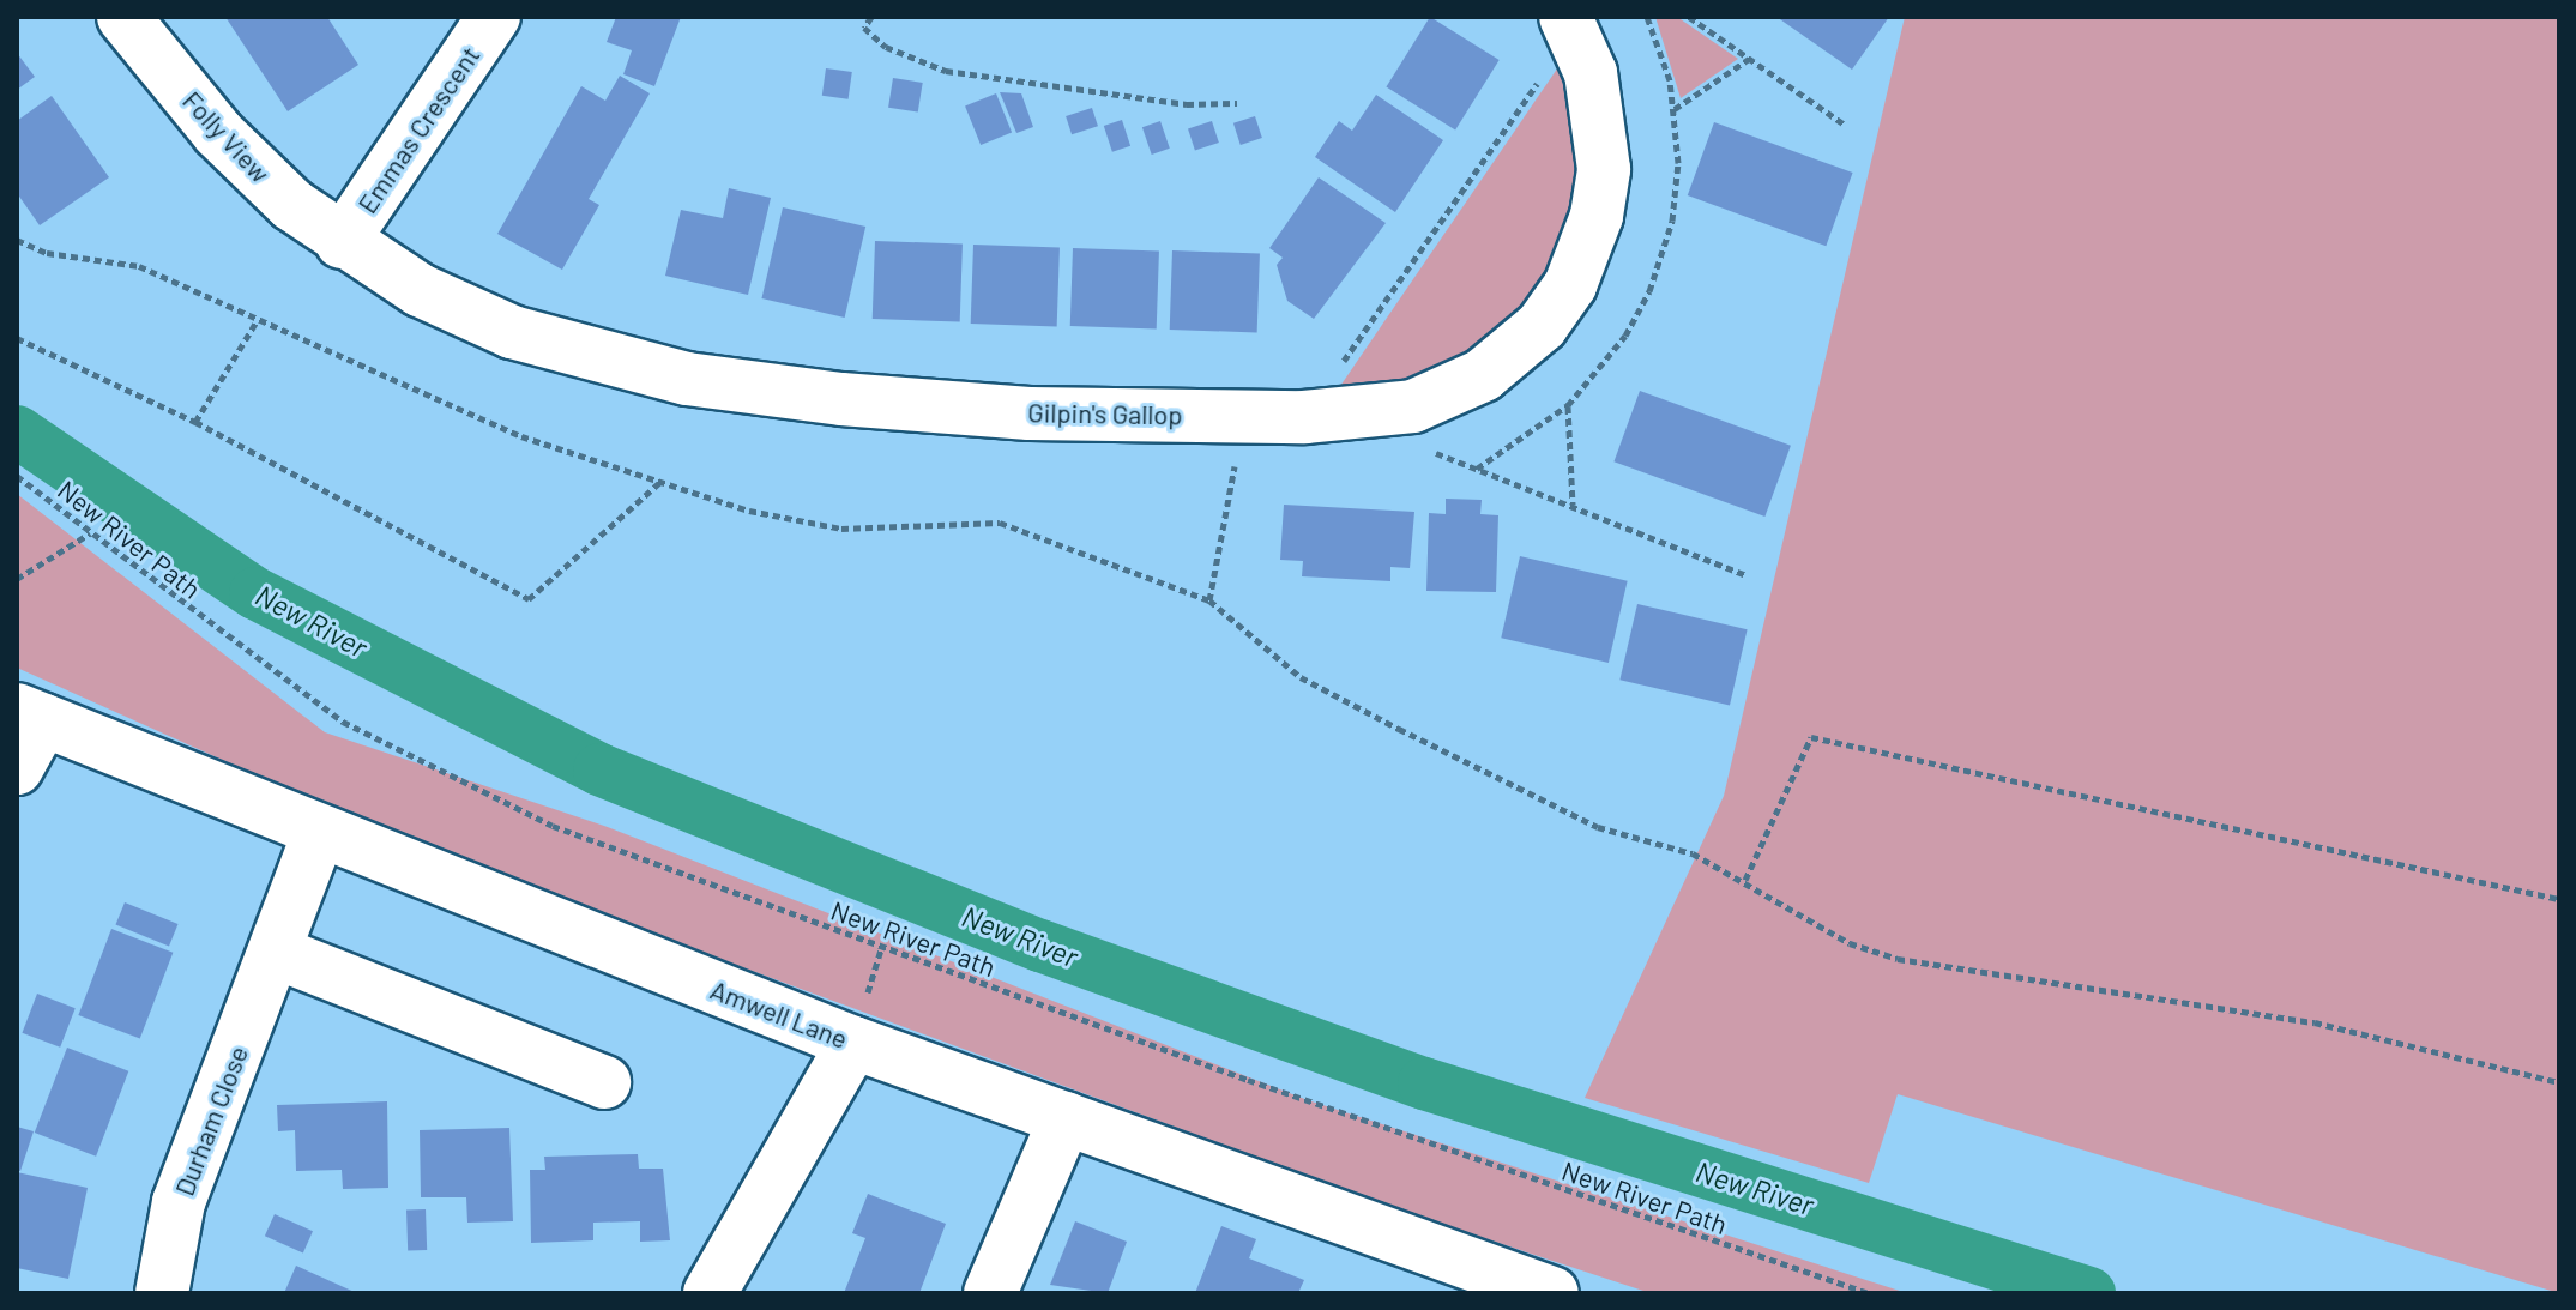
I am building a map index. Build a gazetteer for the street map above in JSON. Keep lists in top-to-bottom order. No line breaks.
{"streets":{"street":["Emmas Crescent","Folly View","Gilpin's Gallop","Amwell Lane","Durham Close"],"path":["New River Path"]},"crossings":[["Emmas Crescent","Folly View"],["Emmas Crescent","Gilpin's Gallop"],["Folly View","Gilpin's Gallop"],["Amwell Lane","Durham Close"]],"water":["New River"]}
